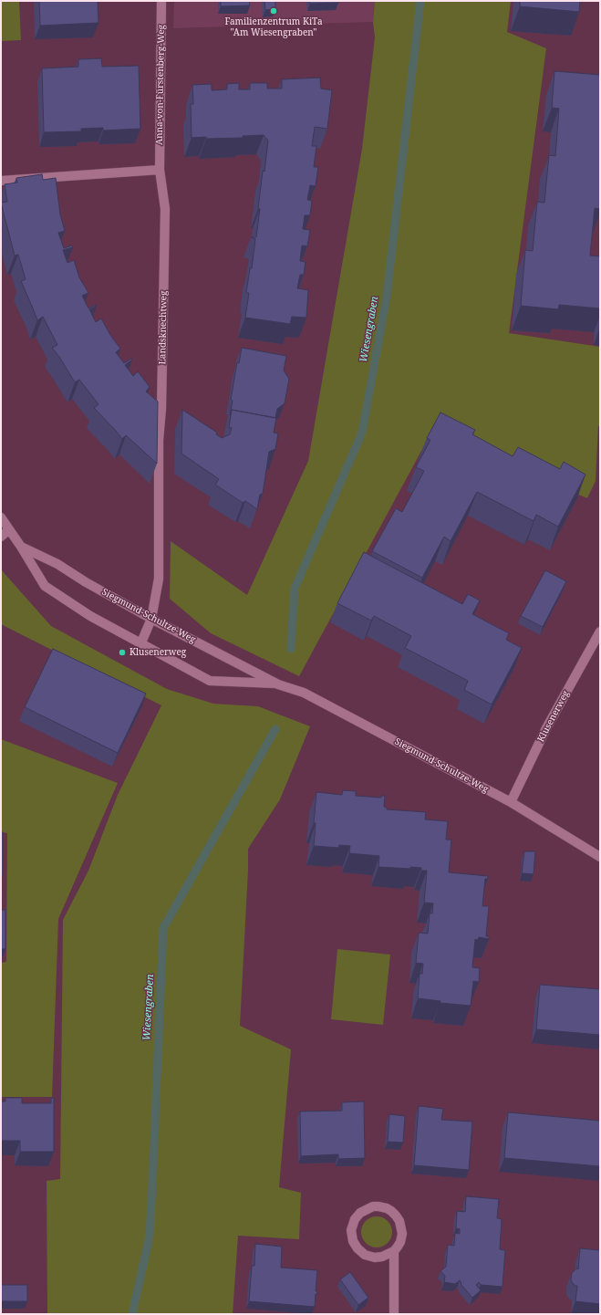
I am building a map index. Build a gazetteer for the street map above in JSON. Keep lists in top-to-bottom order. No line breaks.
{"streets":{"street":["Anna-von-Fürstenberg-Weg","Landsknechtweg","Siegmund-Schultze-Weg","Klusenerweg"]},"crossings":[["Anna-von-Fürstenberg-Weg","Landsknechtweg"],["Landsknechtweg","Siegmund-Schultze-Weg"],["Siegmund-Schultze-Weg","Klusenerweg"]],"water":["Wiesengraben"],"places":["Familienzentrum KiTa \"Am Wiesengraben\"","Klusenerweg"]}
